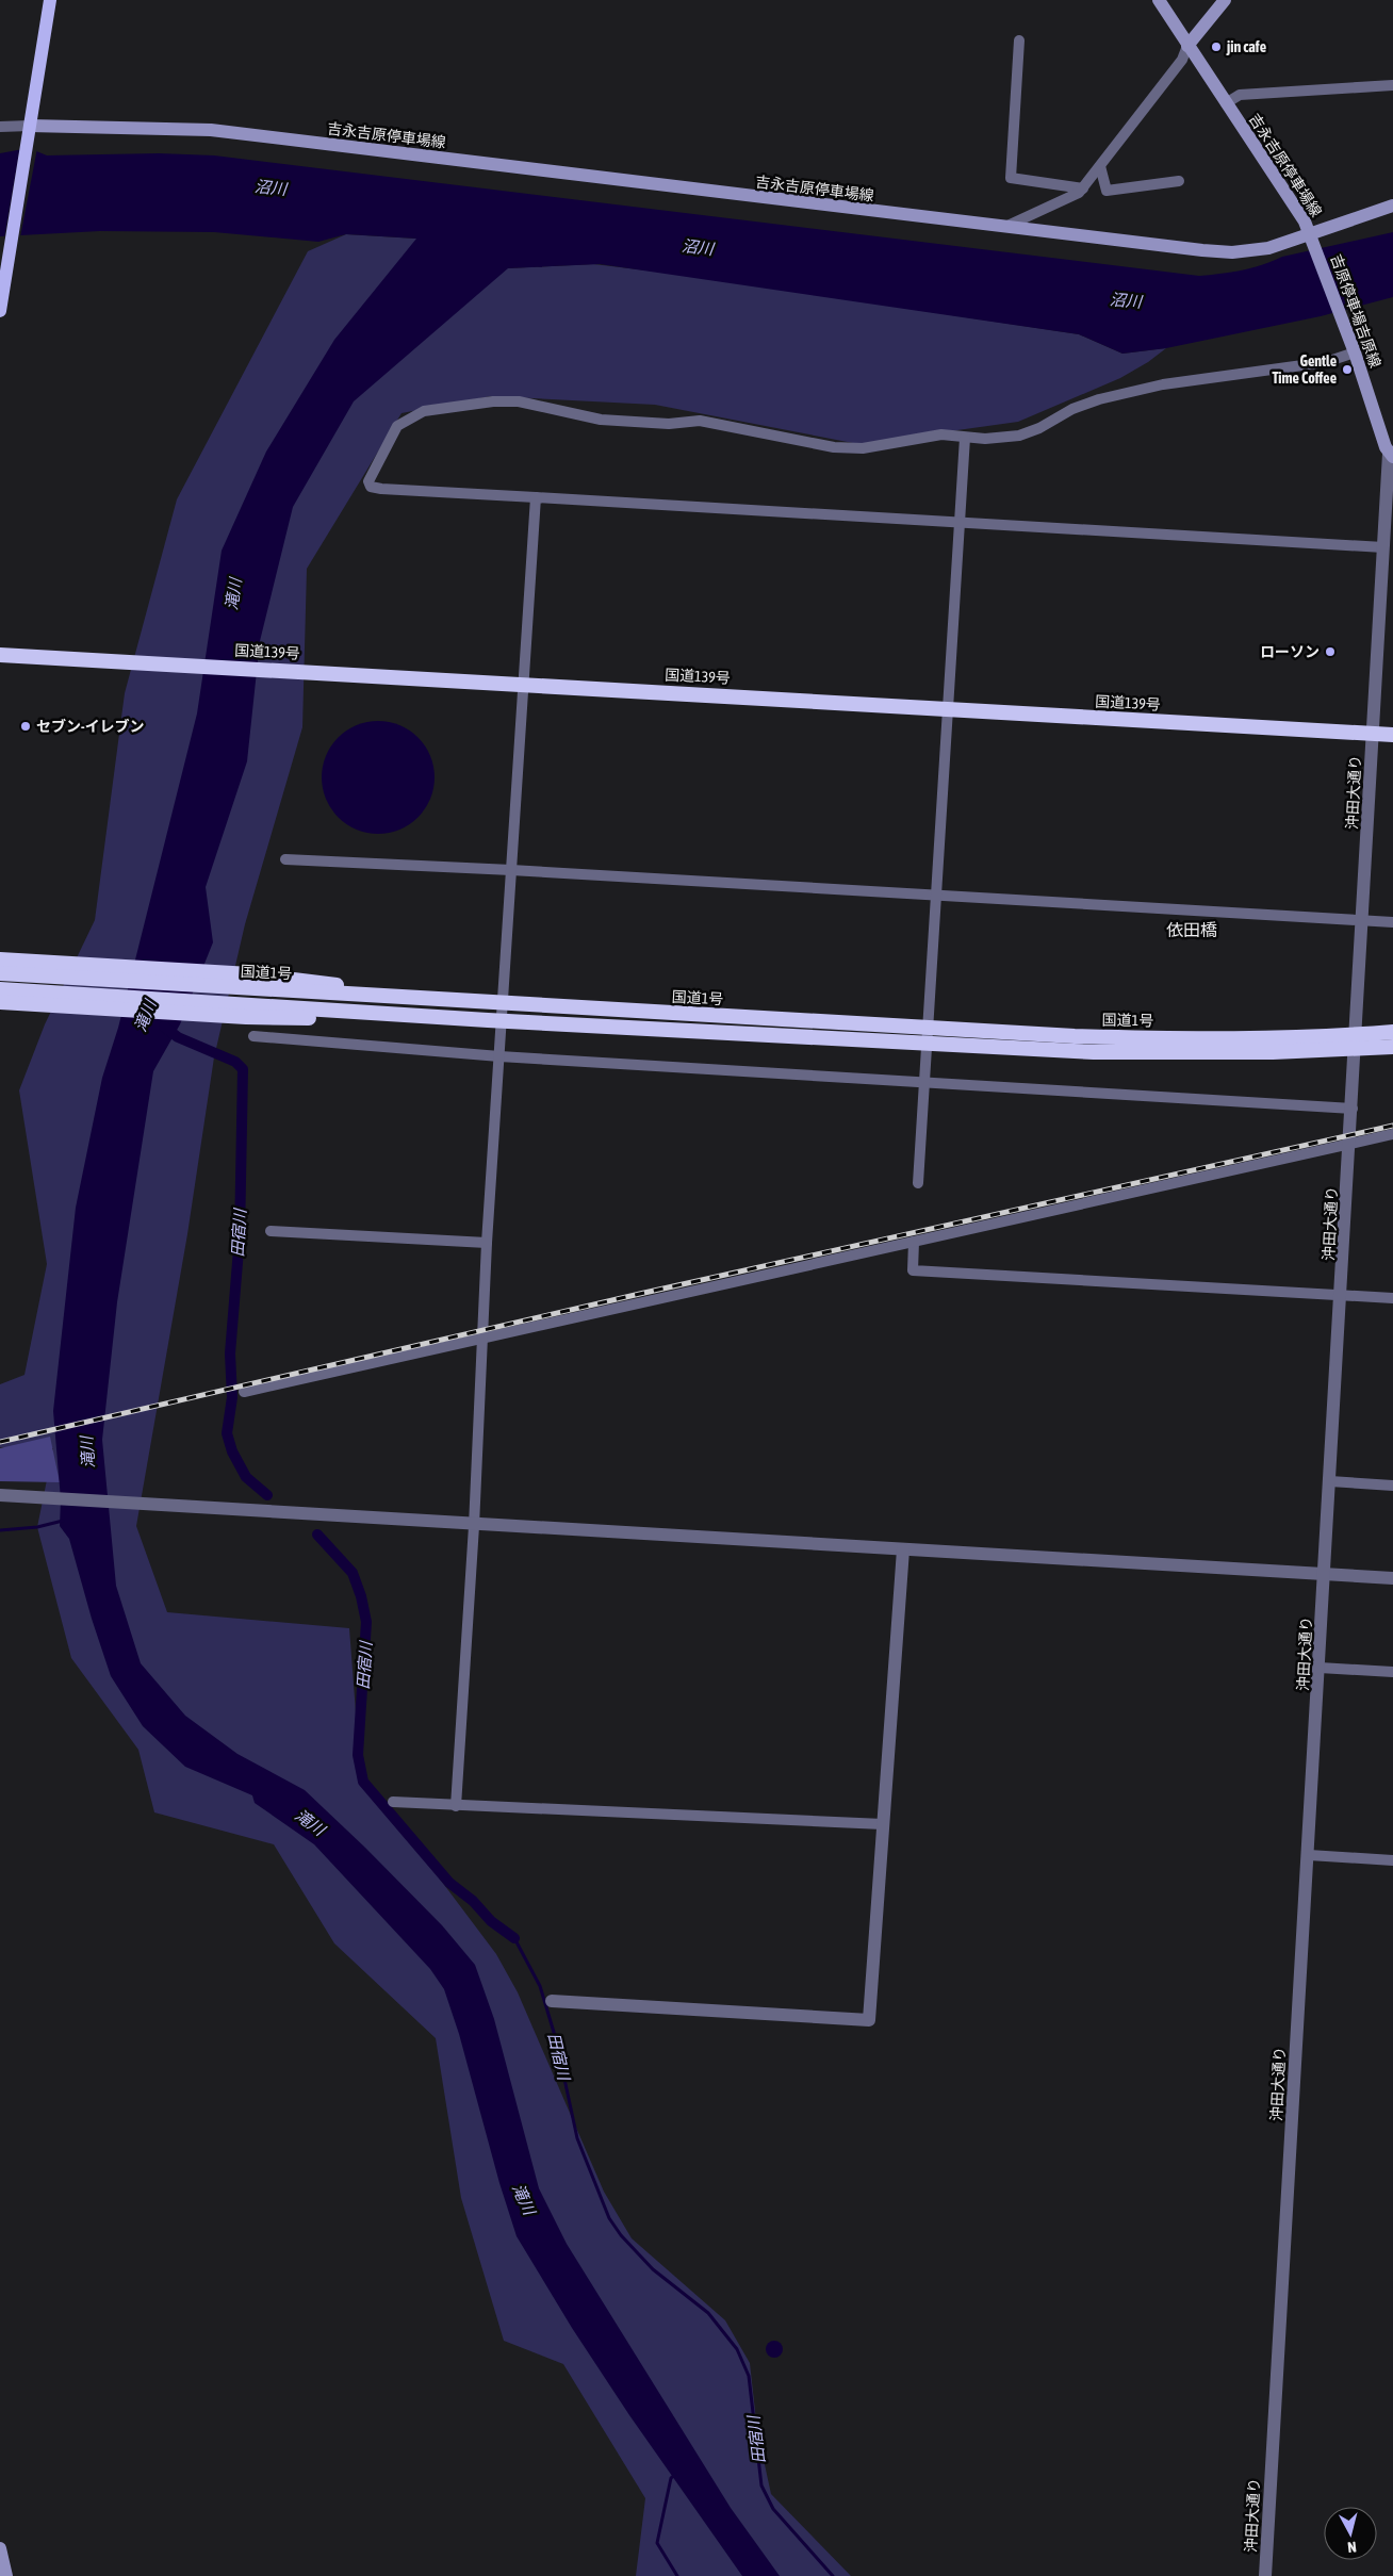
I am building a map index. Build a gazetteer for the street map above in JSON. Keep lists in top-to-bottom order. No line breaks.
{"streets":{"highway":["国道139号","国道1号"],"main road":["吉永吉原停車場線","吉原停車場吉原線"],"street":["沖田大通り"]},"crossings":[["吉永吉原停車場線","吉原停車場吉原線"],["吉原停車場吉原線","沖田大通り"],["国道139号","沖田大通り"]],"districts":["依田橋"],"water":["沼川","滝川","田宿川"],"places":["jin cafe","Gentle Time Coffee","ローソン","セブン-イレブン"],"north":"bottom"}
